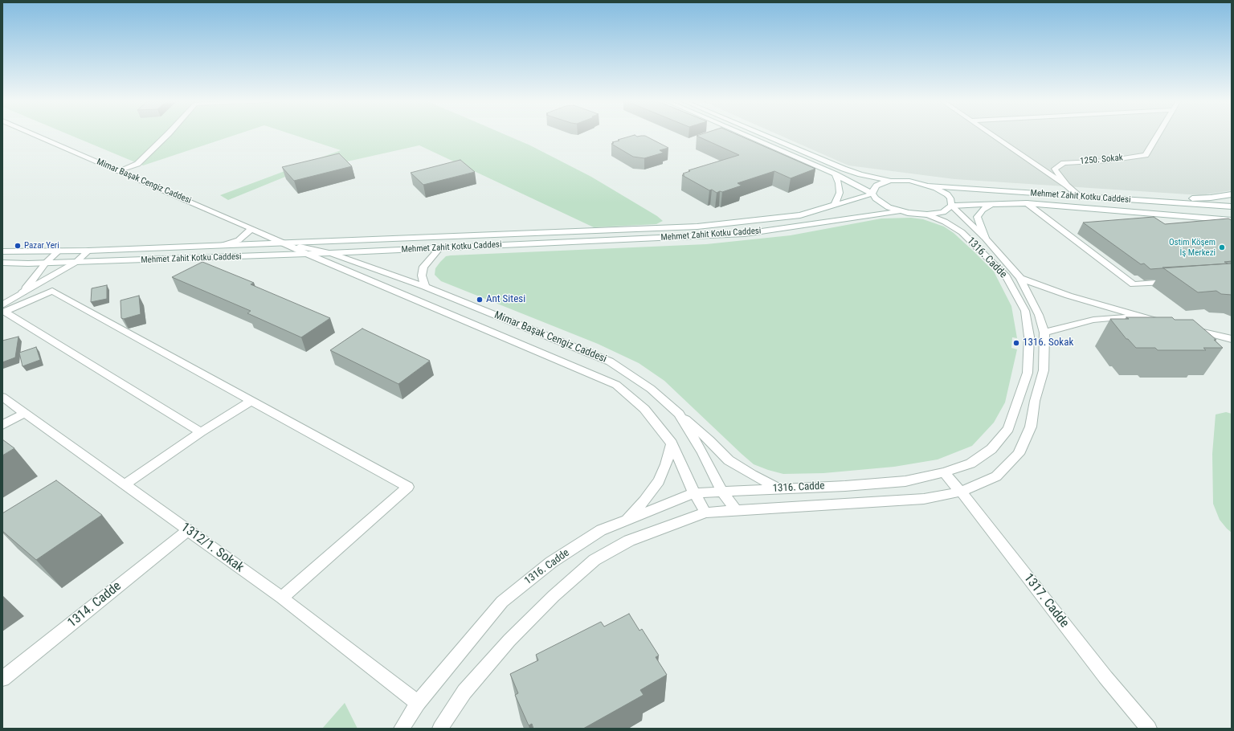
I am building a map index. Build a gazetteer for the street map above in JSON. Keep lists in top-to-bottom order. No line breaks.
{"streets":{"street":["1250. Sokak","Mimar Başak Cengiz Caddesi","Mehmet Zahit Kotku Caddesi","1316. Cadde","1312/1. Sokak","1317. Cadde","1314. Cadde"]},"crossings":[["Mimar Başak Cengiz Caddesi","Mehmet Zahit Kotku Caddesi"],["Mimar Başak Cengiz Caddesi","1316. Cadde"],["Mehmet Zahit Kotku Caddesi","1316. Cadde"],["1316. Cadde","1312/1. Sokak"],["1316. Cadde","1317. Cadde"],["1312/1. Sokak","1314. Cadde"]],"places":["Pazar Yeri","Ostim Köşem İş Merkezi","Ant Sitesi","1316. Sokak"]}
